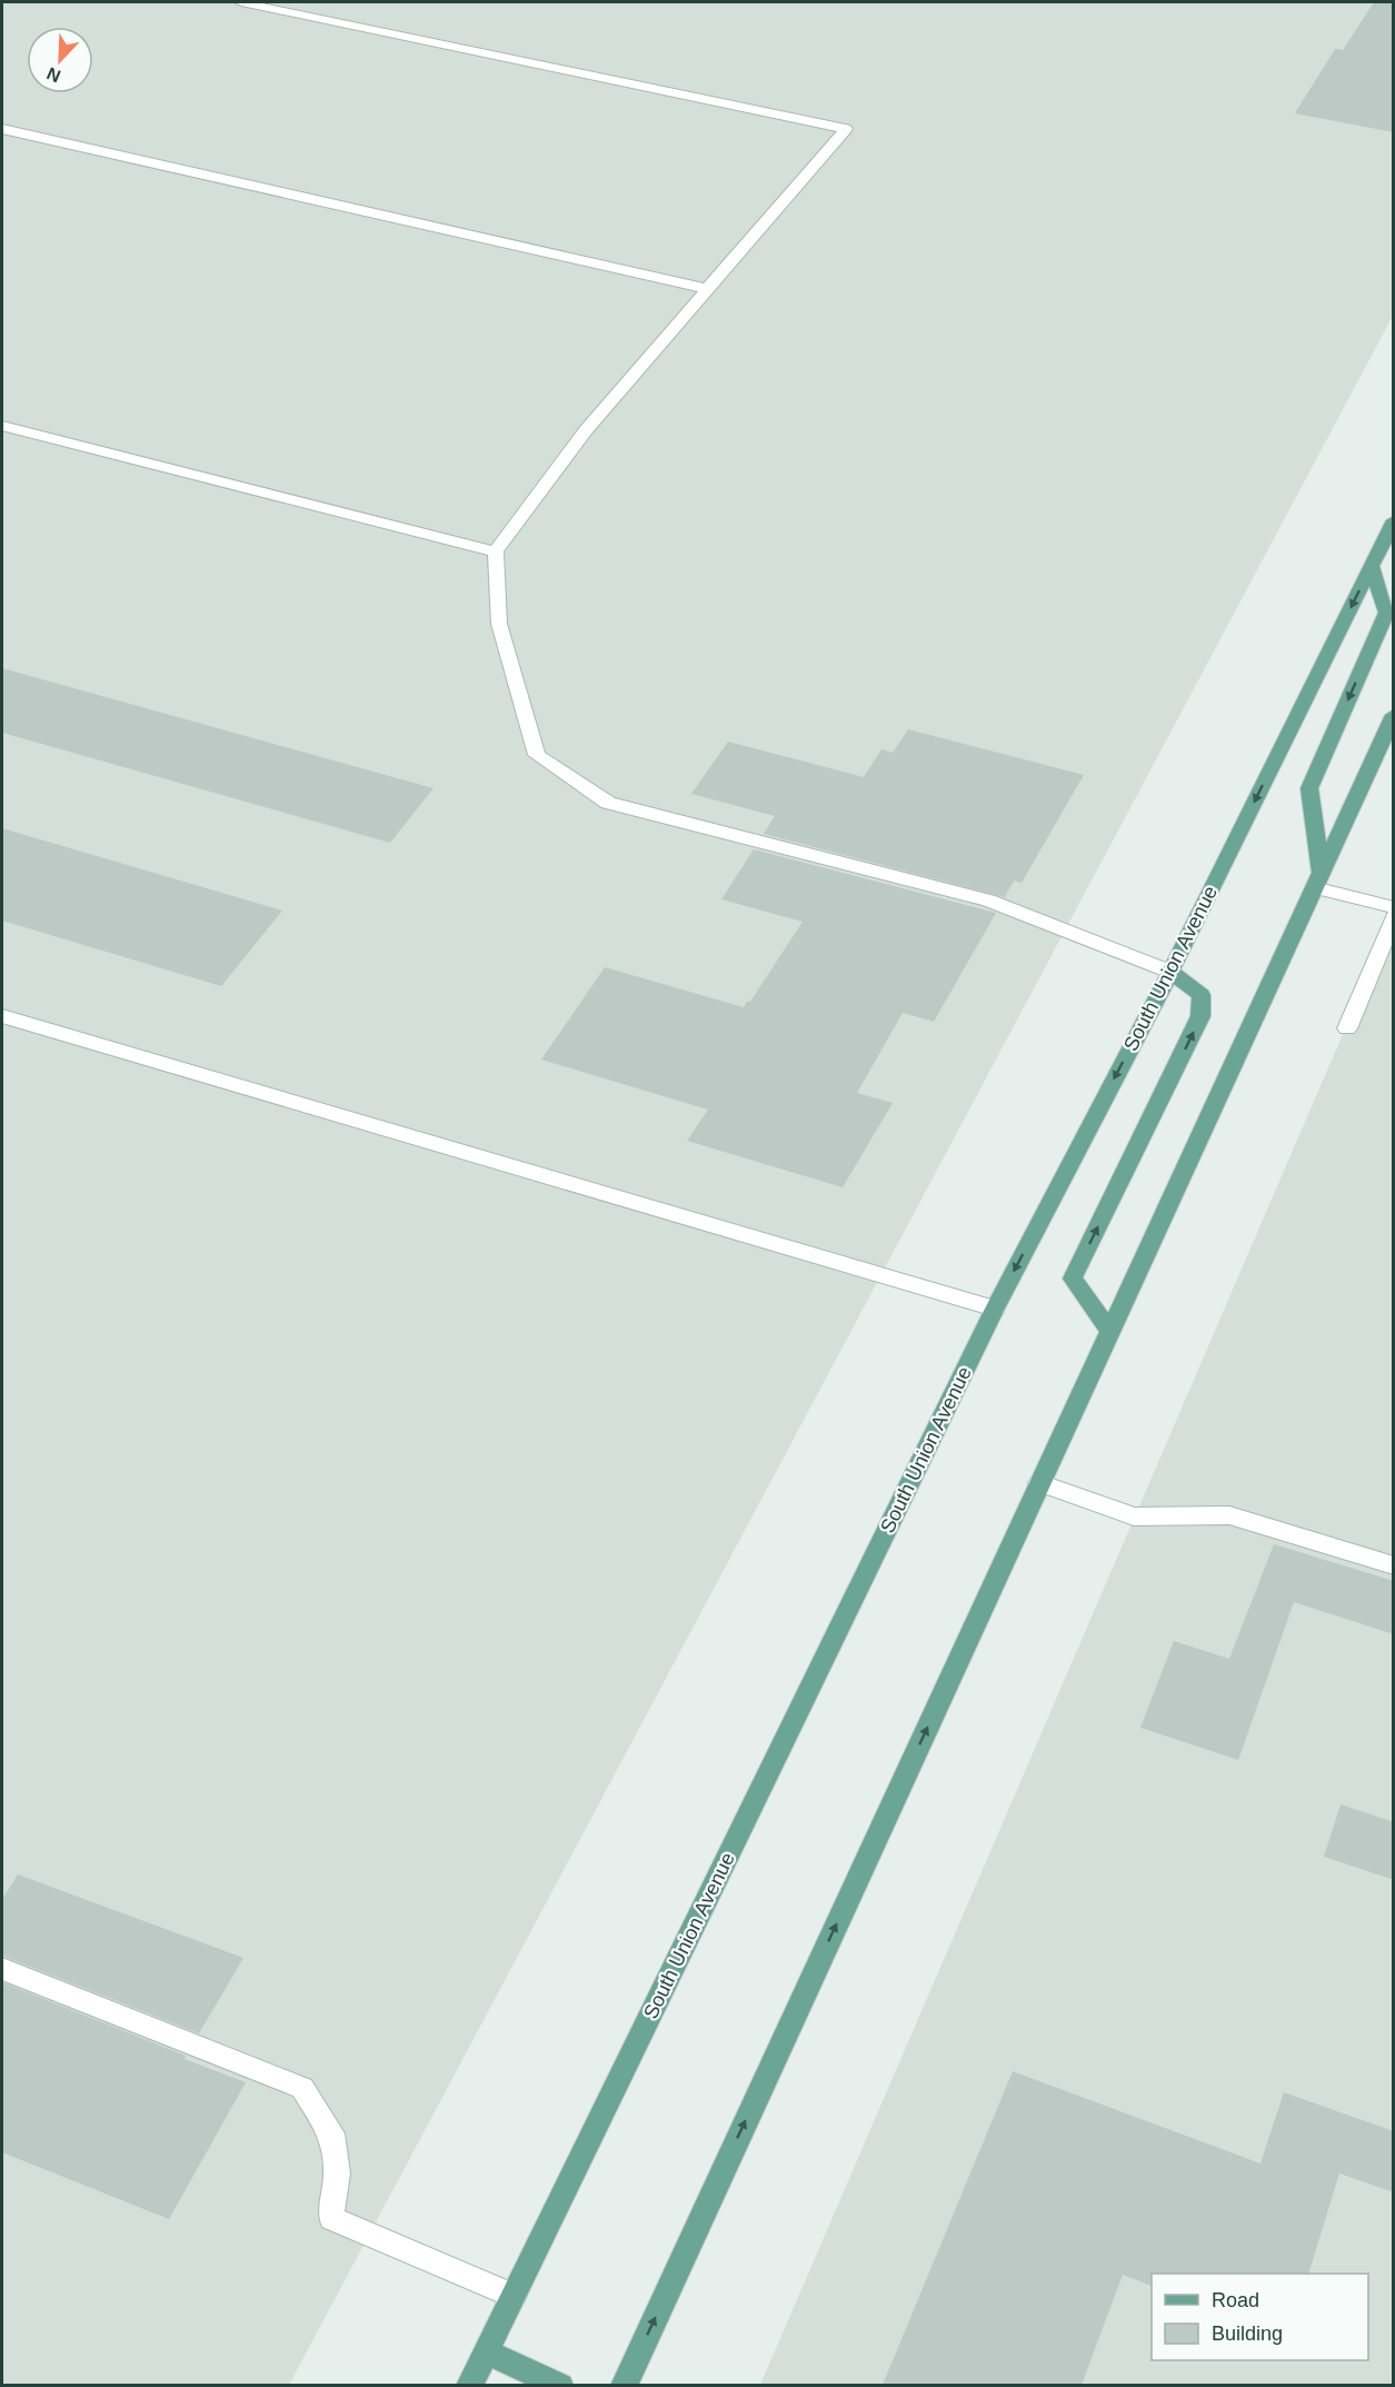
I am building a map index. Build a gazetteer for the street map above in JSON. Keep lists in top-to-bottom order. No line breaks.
{"streets":{"main road":["South Union Avenue"]},"legend":["Road","Building"],"north":"bottom left"}
